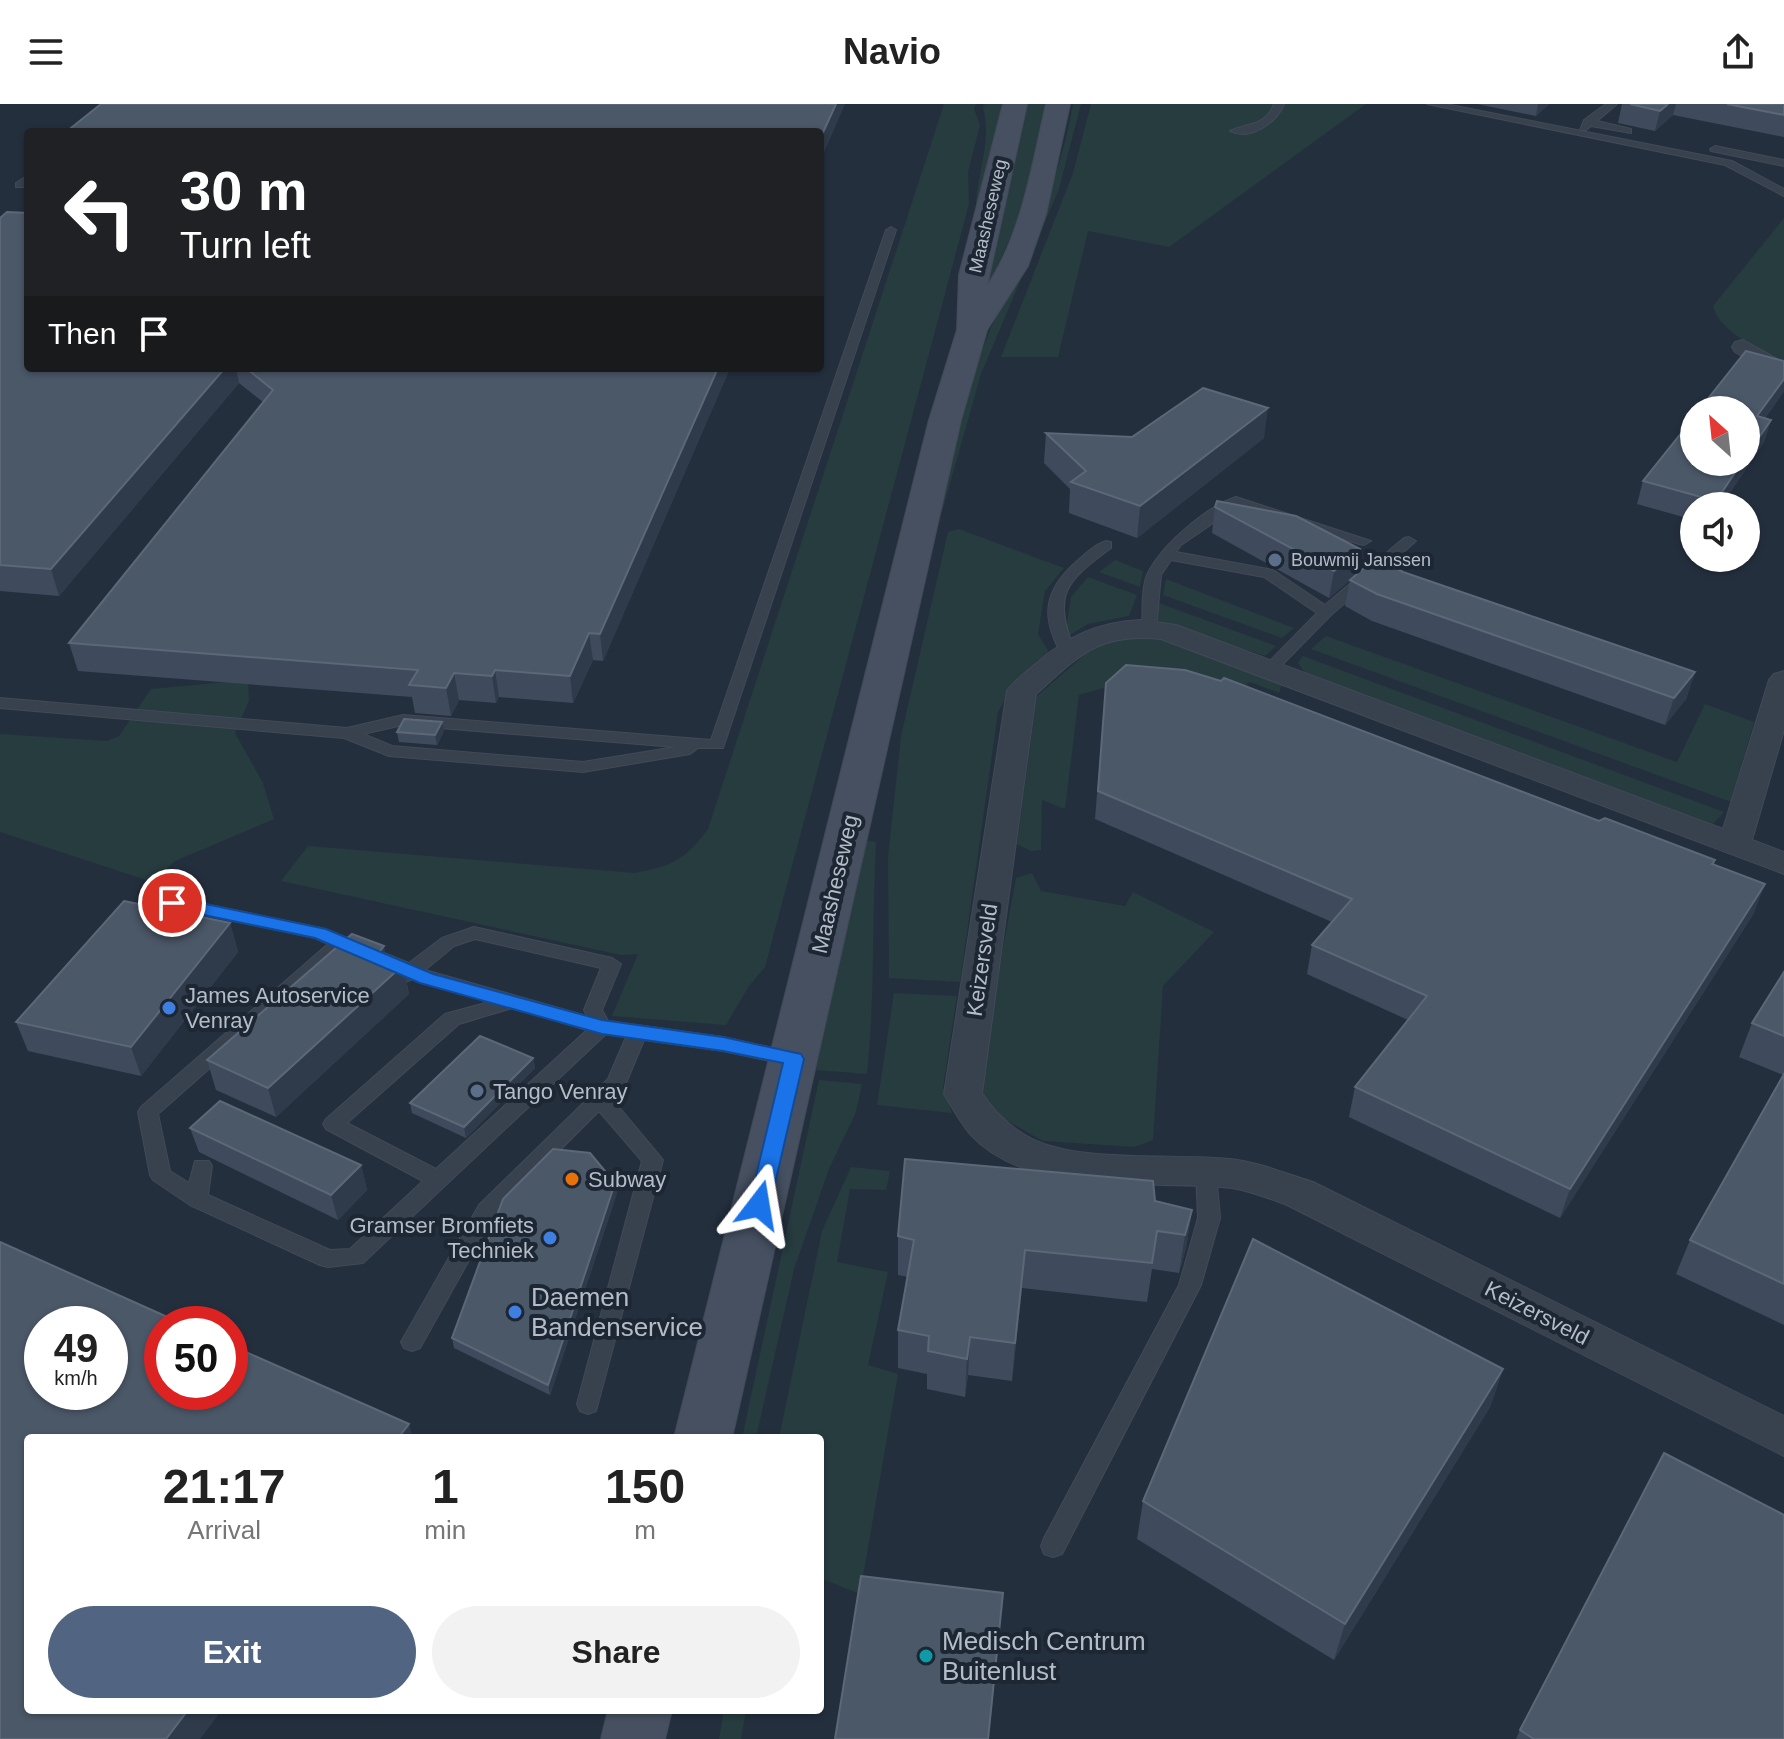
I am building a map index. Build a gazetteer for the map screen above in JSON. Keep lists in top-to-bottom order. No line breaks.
{"streets":{"main road":["Maasheseweg"],"street":["Keizersveld"]},"places":["Bouwmij Janssen","James Autoservice Venray","Tango Venray","Subway","Gramser Bromfiets Techniek","Daemen Bandenservice","Medisch Centrum Buitenlust"],"north":"top left","page":{"header":"Navio","turn":["30 m","Turn left"],"then":"Then","speed":"49 km/h","limit":"50","eta":["21:17","Arrival","1","min","150","m"],"buttons":["Exit","Share"]}}
